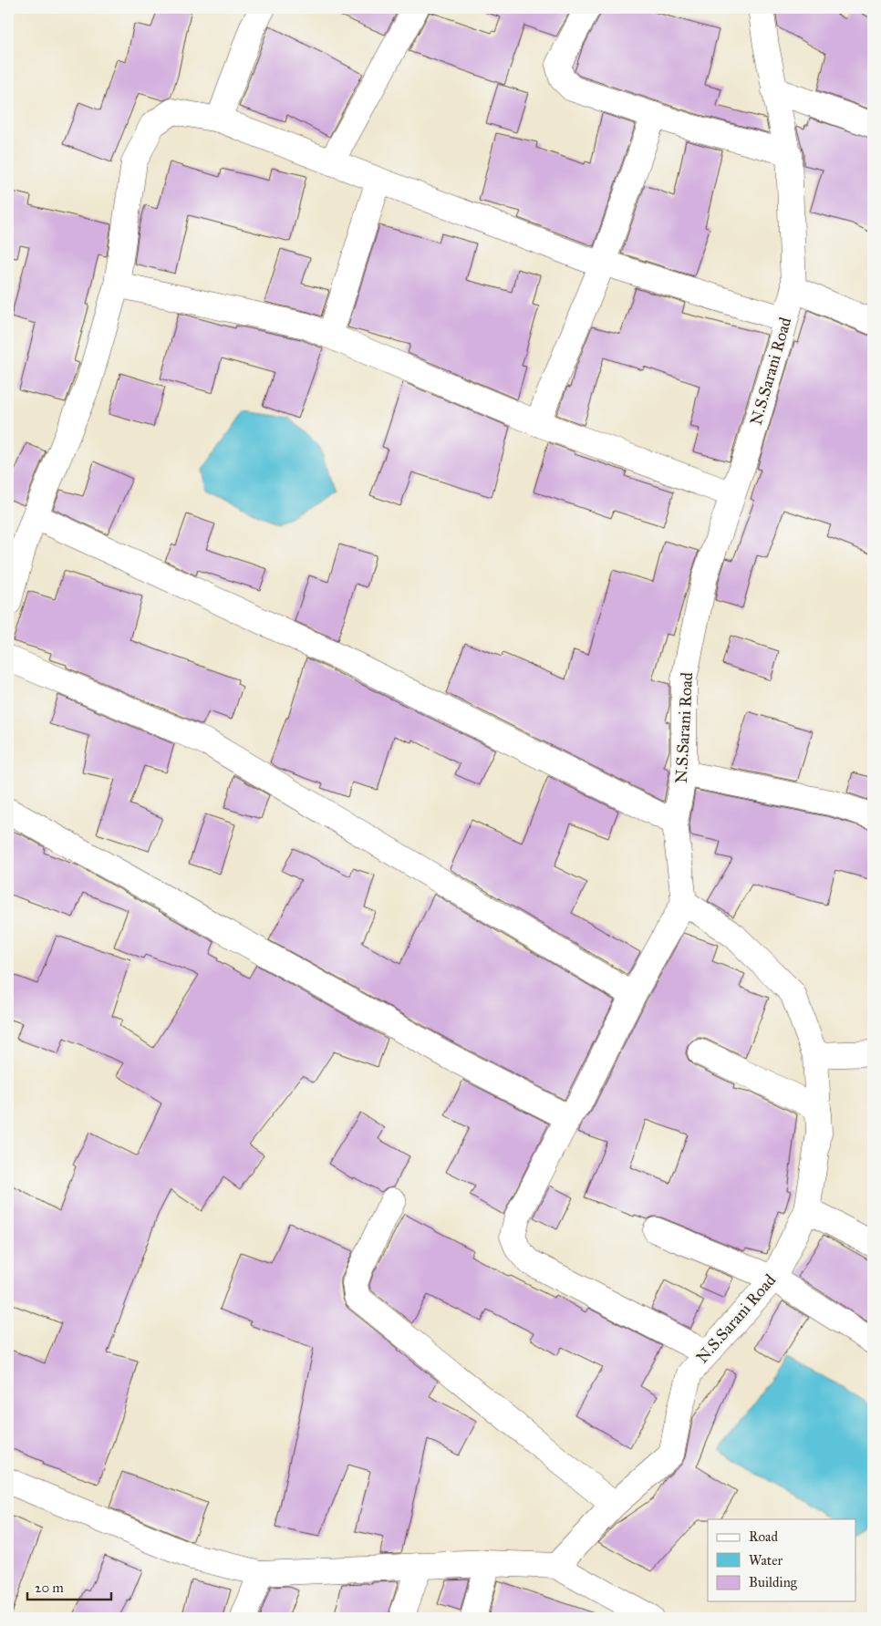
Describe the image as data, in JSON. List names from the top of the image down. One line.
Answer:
{"streets":{"street":["N.S.Sarani Road"]},"legend":["Road","Water","Building"],"scale_bar":"20 m"}
